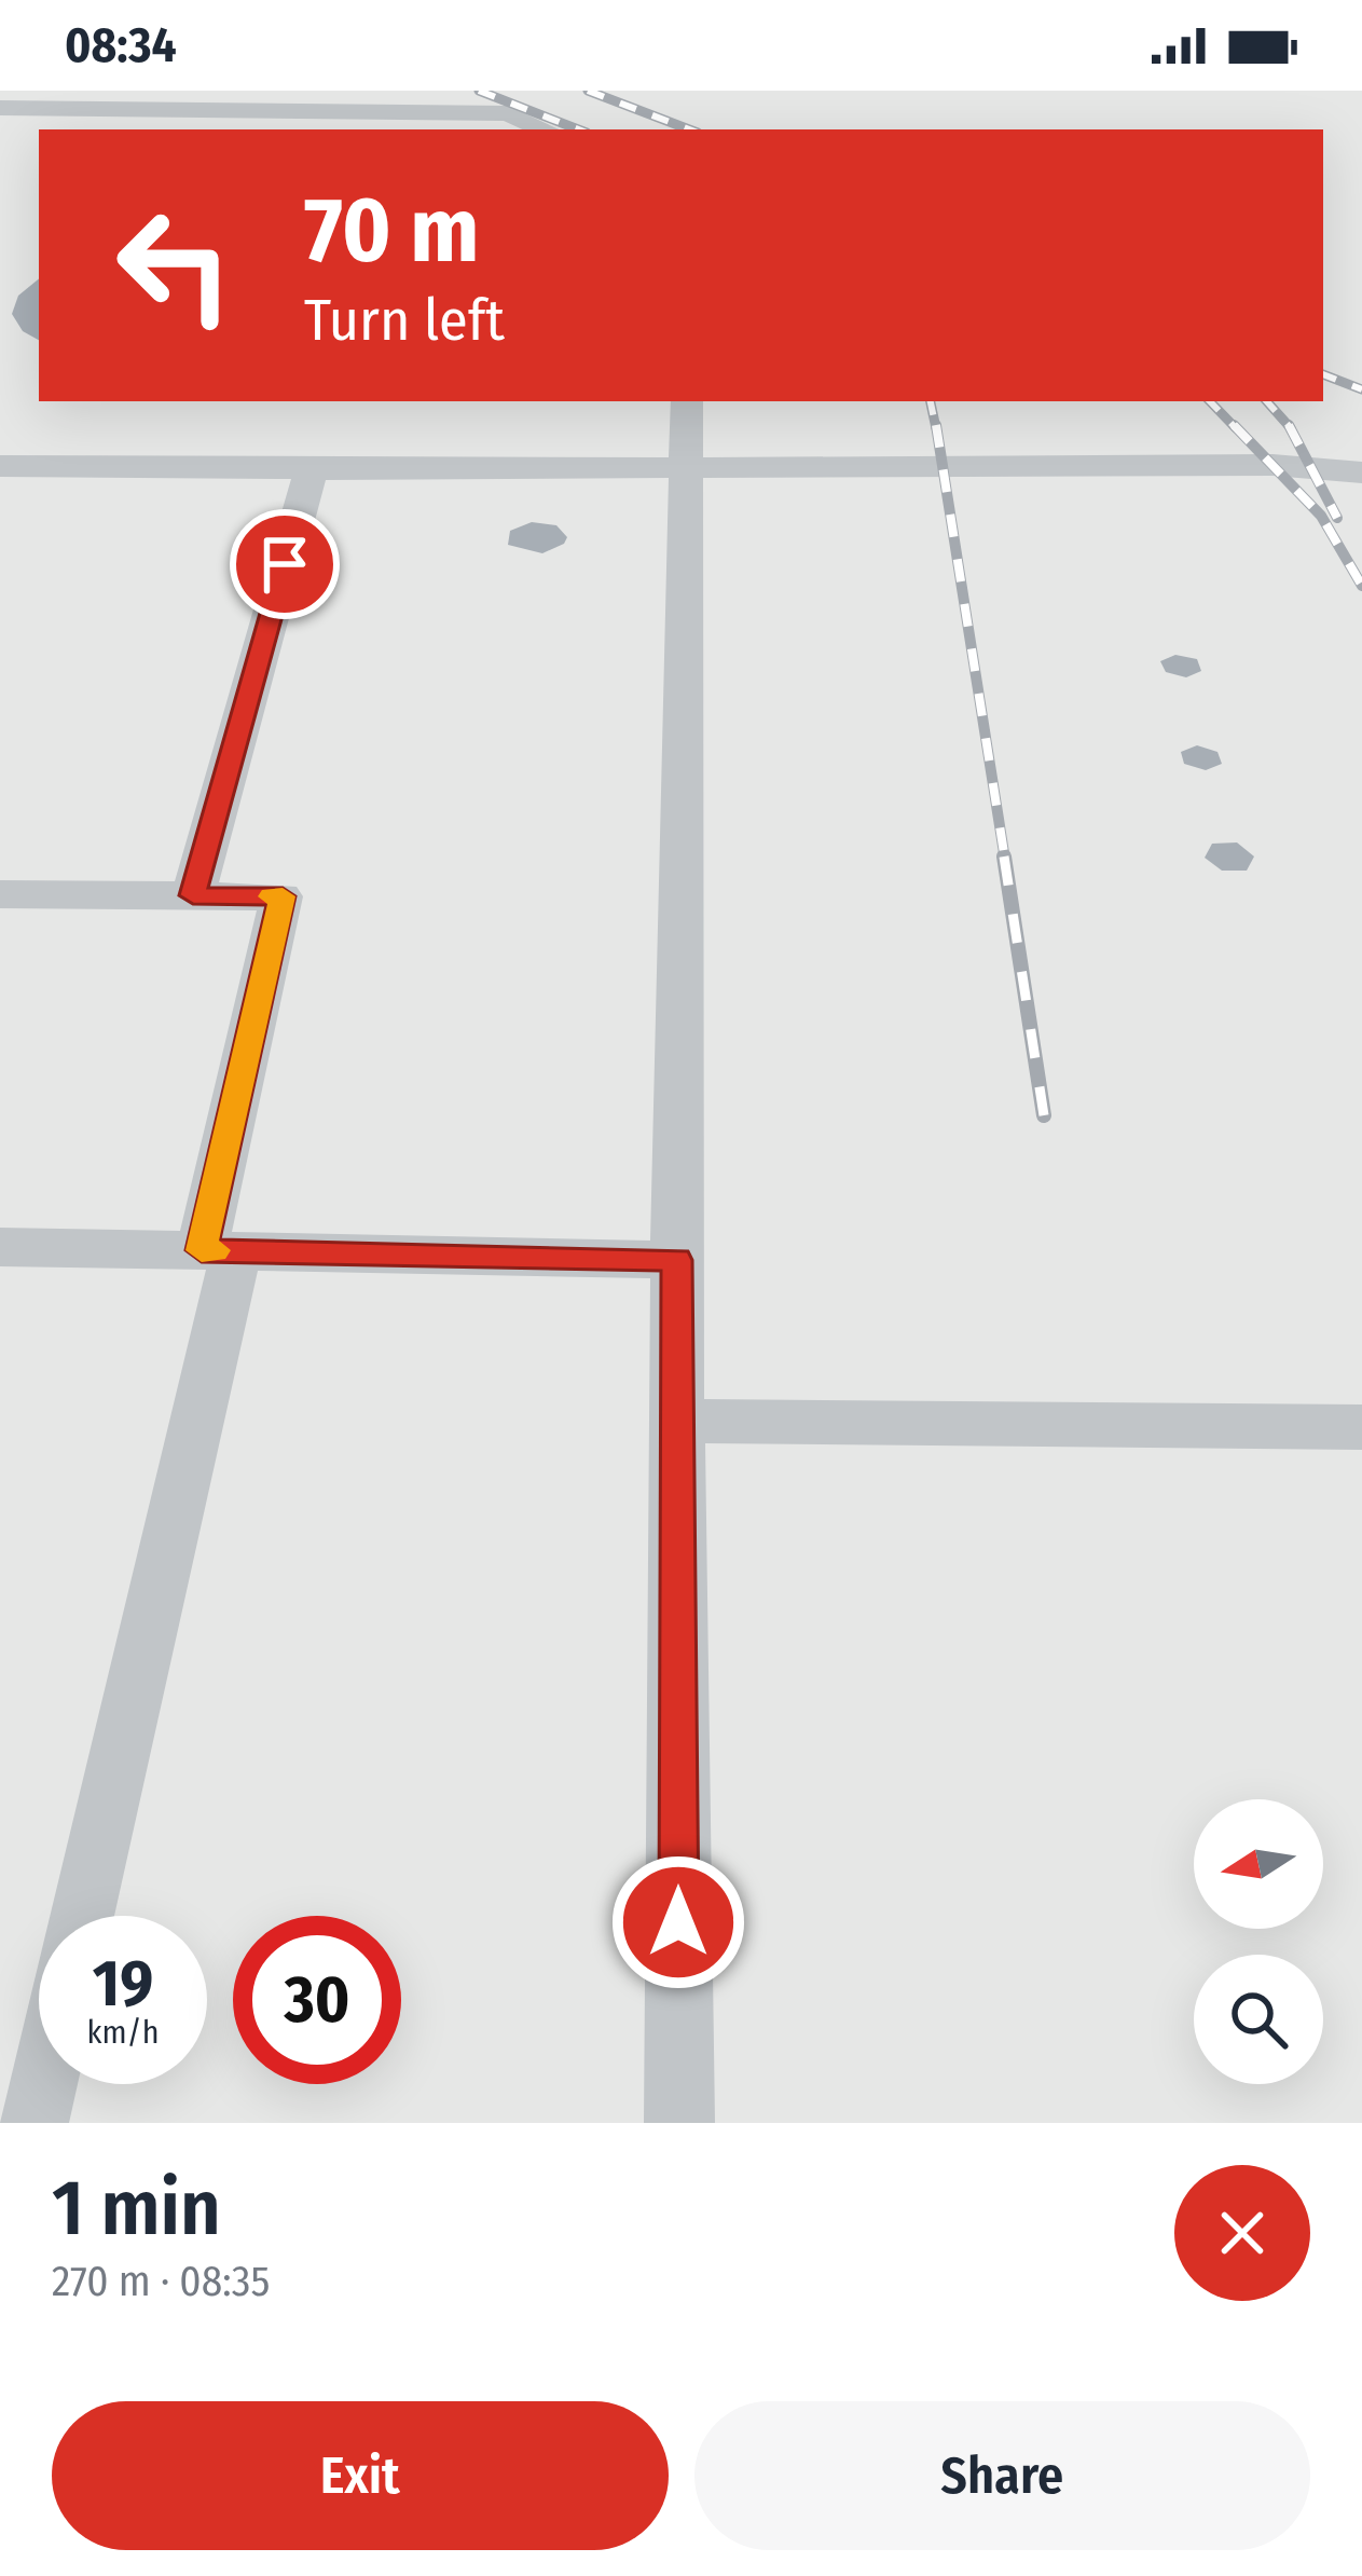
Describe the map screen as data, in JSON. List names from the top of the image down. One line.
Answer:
{"north":"left","page":{"status":"08:34","turn":["70 m","Turn left"],"speed":"19 km/h","limit":"30","heading":["1 min","270 m · 08:35"],"buttons":["Exit","Share"]}}
